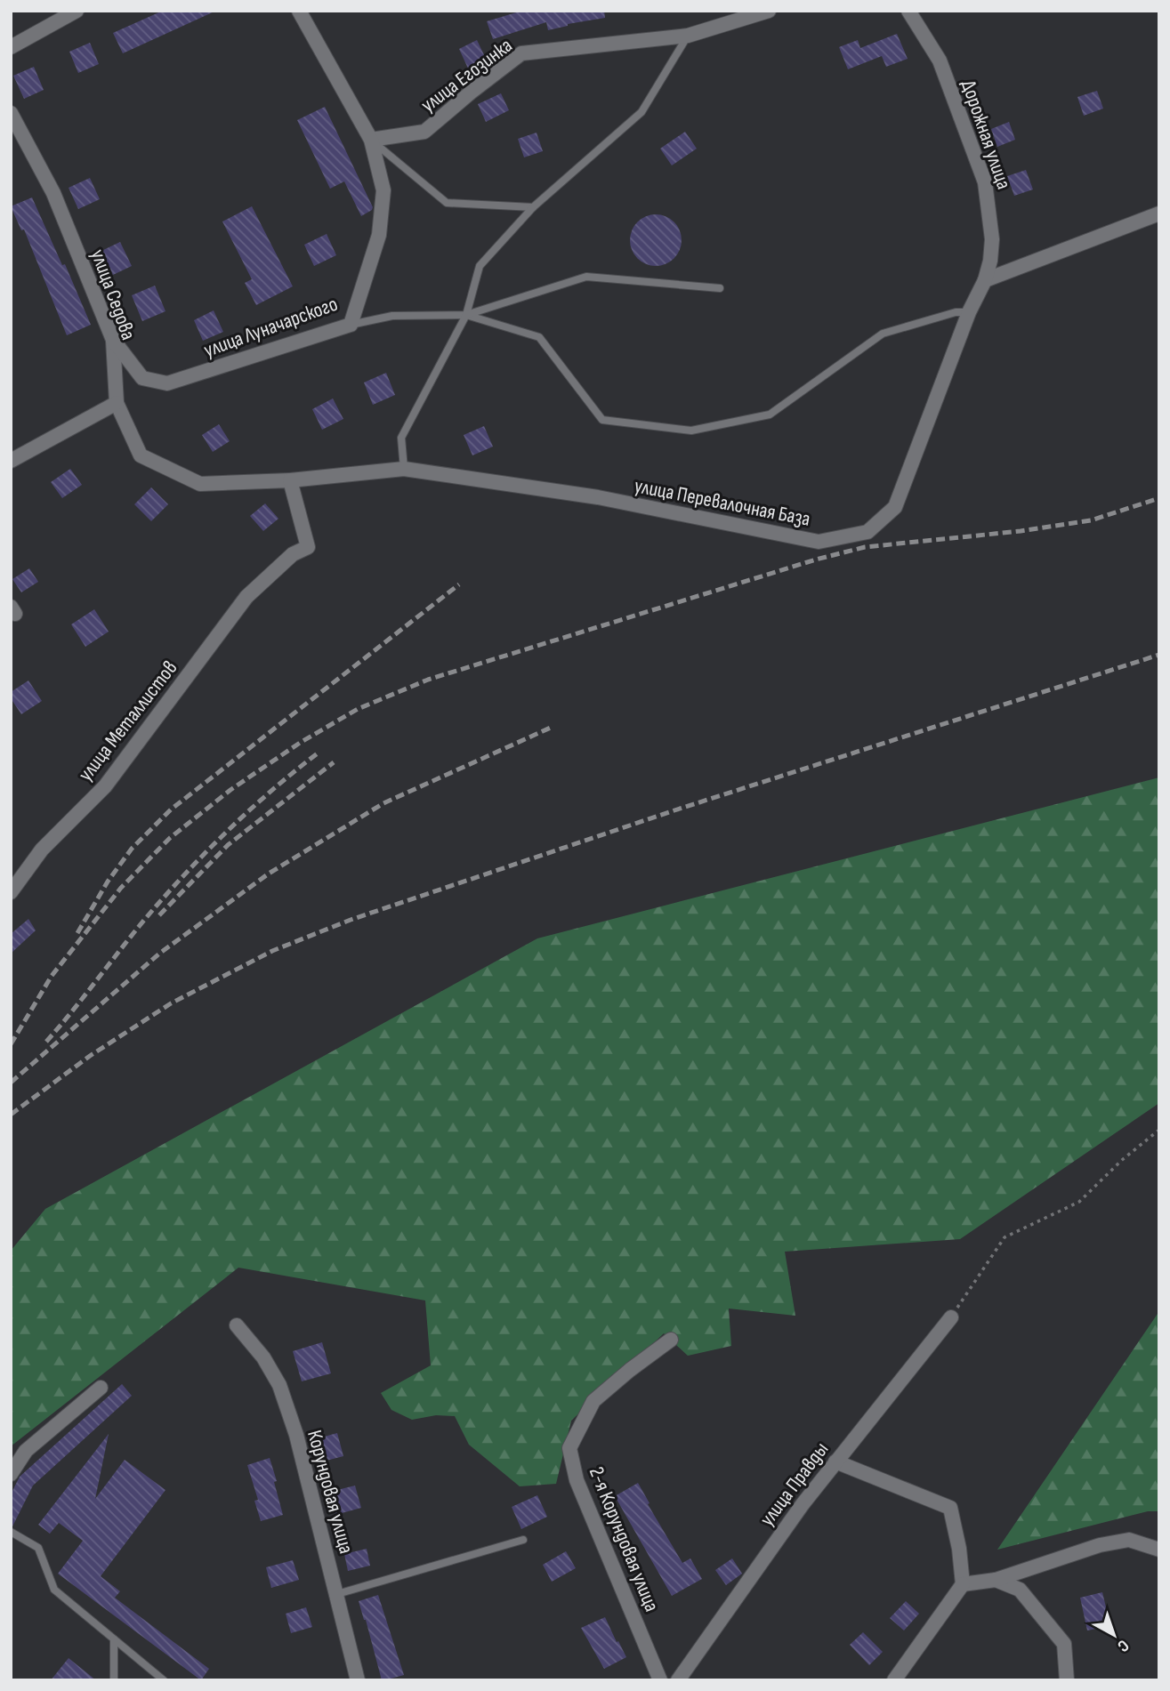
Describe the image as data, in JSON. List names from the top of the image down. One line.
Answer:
{"streets":{"street":["улица Егозинка","Дорожная улица","улица Седова","улица Луначарского","улица Перевалочная База","улица Металлистов","улица Правды","Корундовая улица","2-я Корундовая улица"]},"crossings":[["улица Егозинка","улица Луначарского"],["Дорожная улица","улица Перевалочная База"],["улица Седова","улица Луначарского"],["улица Седова","улица Перевалочная База"],["улица Седова","улица Металлистов"],["улица Перевалочная База","улица Металлистов"]],"north":"bottom right"}
